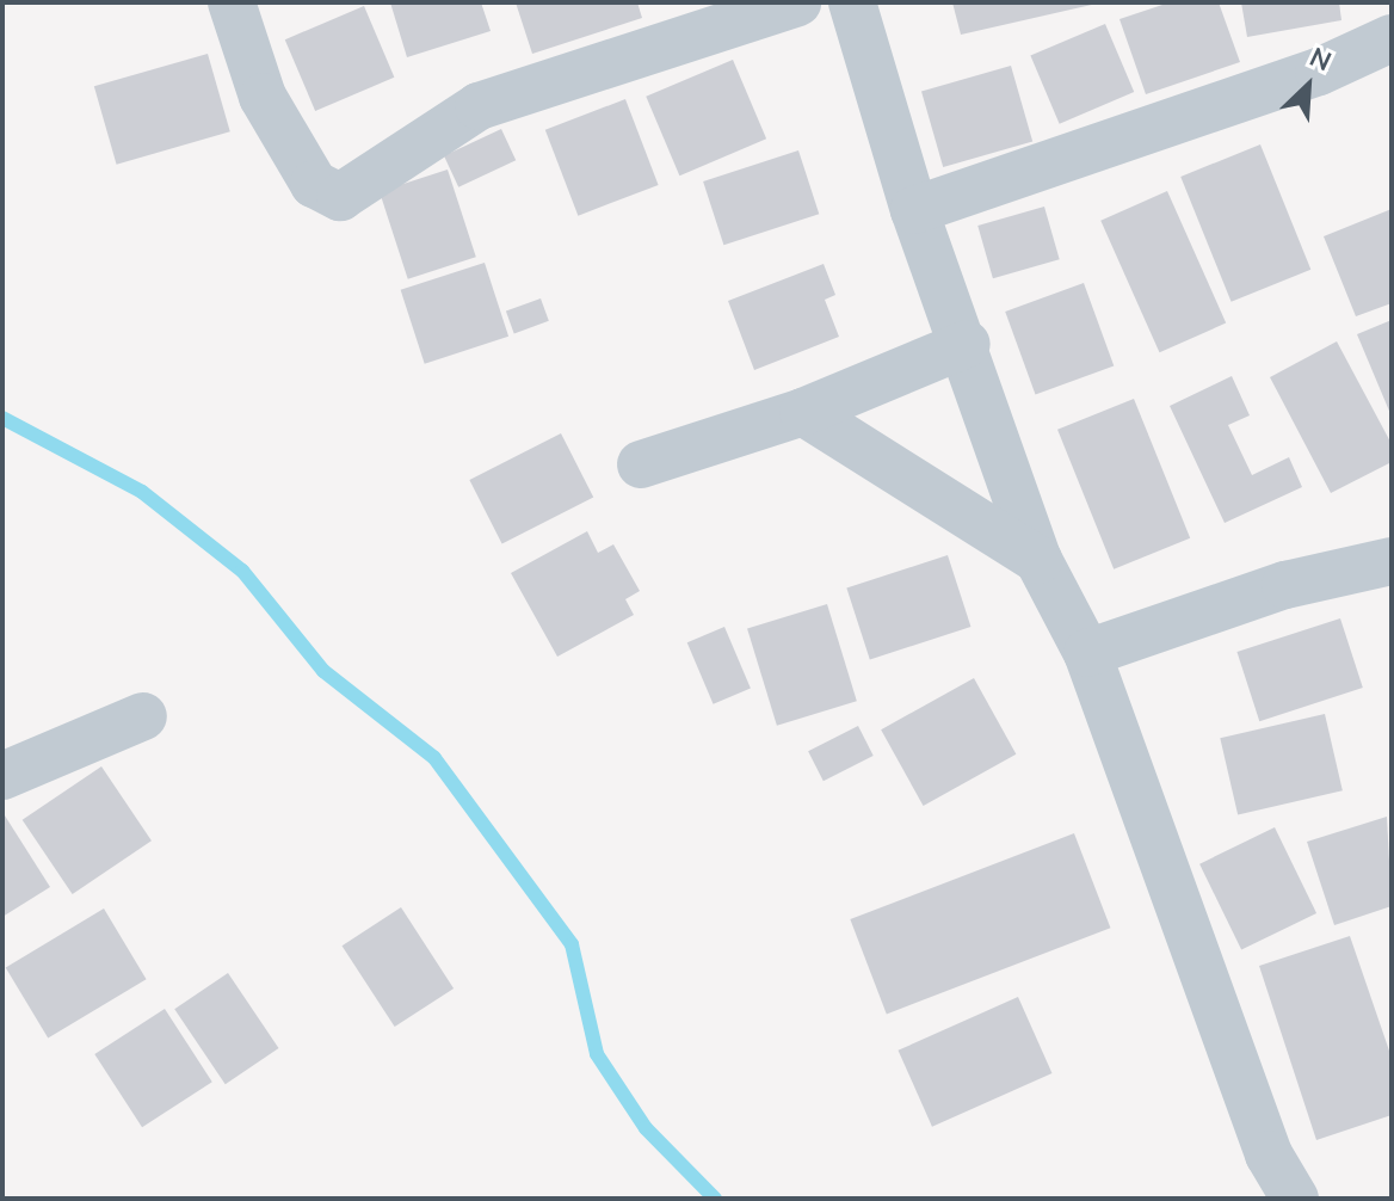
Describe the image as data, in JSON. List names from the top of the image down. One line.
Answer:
{"north":"top right"}
